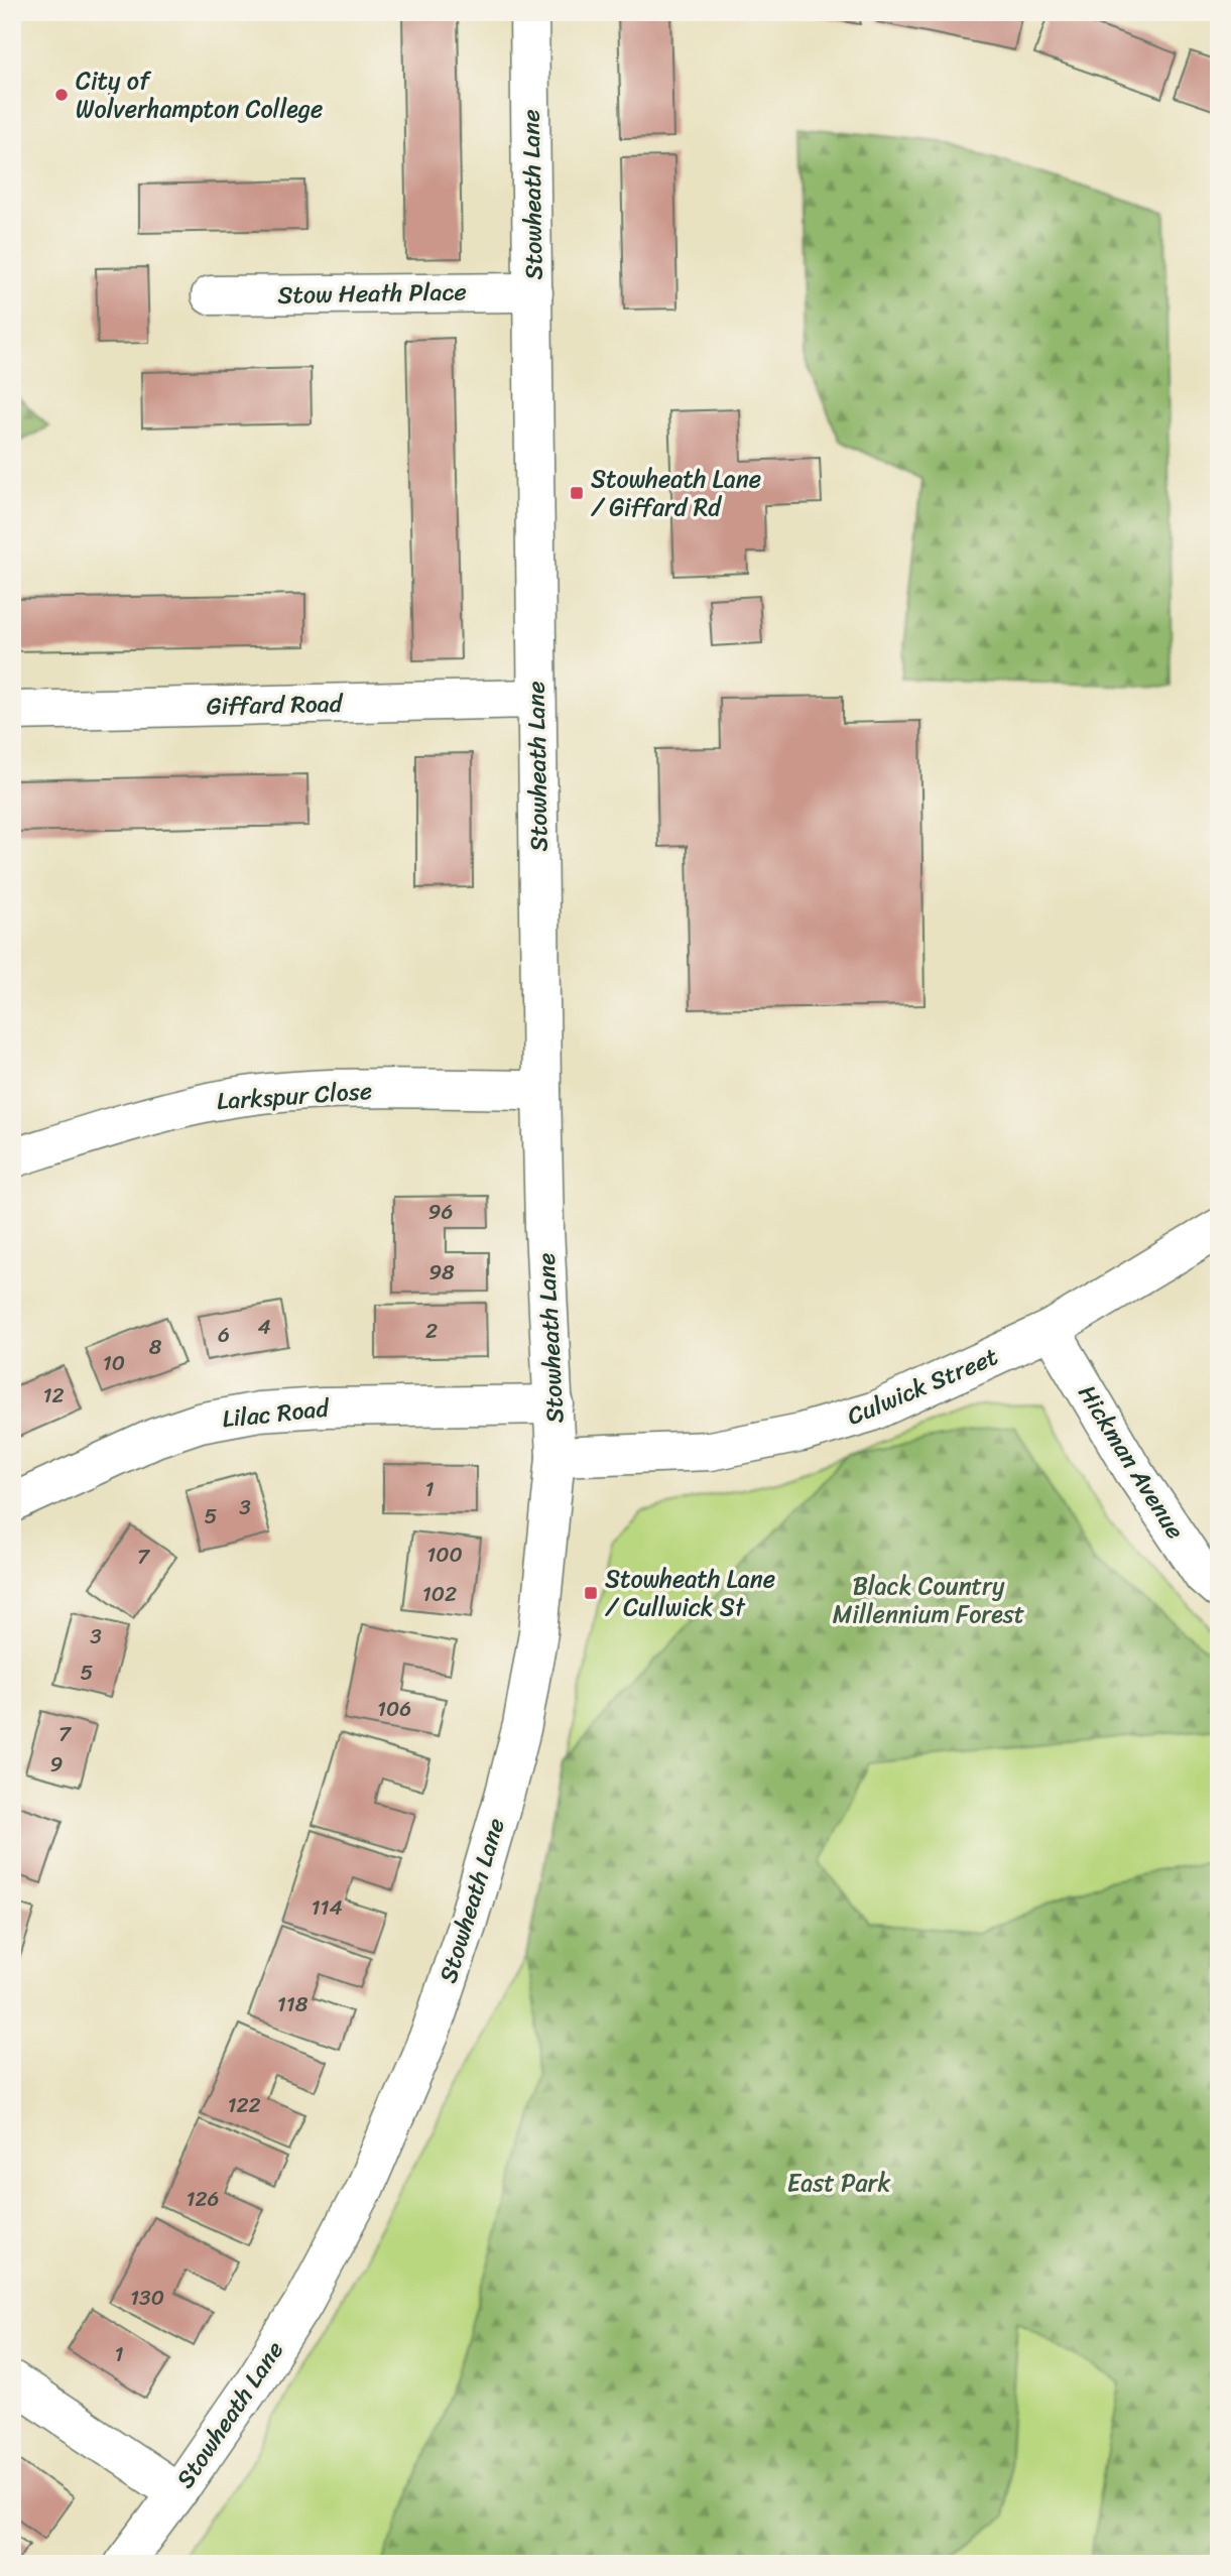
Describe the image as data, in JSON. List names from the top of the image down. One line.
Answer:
{"streets":{"street":["Stowheath Lane","Stow Heath Place","Giffard Road","Larkspur Close","Culwick Street","Lilac Road","Hickman Avenue"]},"crossings":[["Stowheath Lane","Stow Heath Place"],["Stowheath Lane","Giffard Road"],["Stowheath Lane","Larkspur Close"],["Stowheath Lane","Culwick Street"],["Stowheath Lane","Lilac Road"],["Culwick Street","Hickman Avenue"]],"parks":["Black Country Millennium Forest","East Park"],"places":{"other":["City of Wolverhampton College"],"transit":["Stowheath Lane / Giffard Rd","Stowheath Lane / Cullwick St"]},"house_numbers":["96","98","4","2","6","8","10","12","1","3","5","100","7","102","3","5","106","7","9","114","118","122","126","130","1"]}
